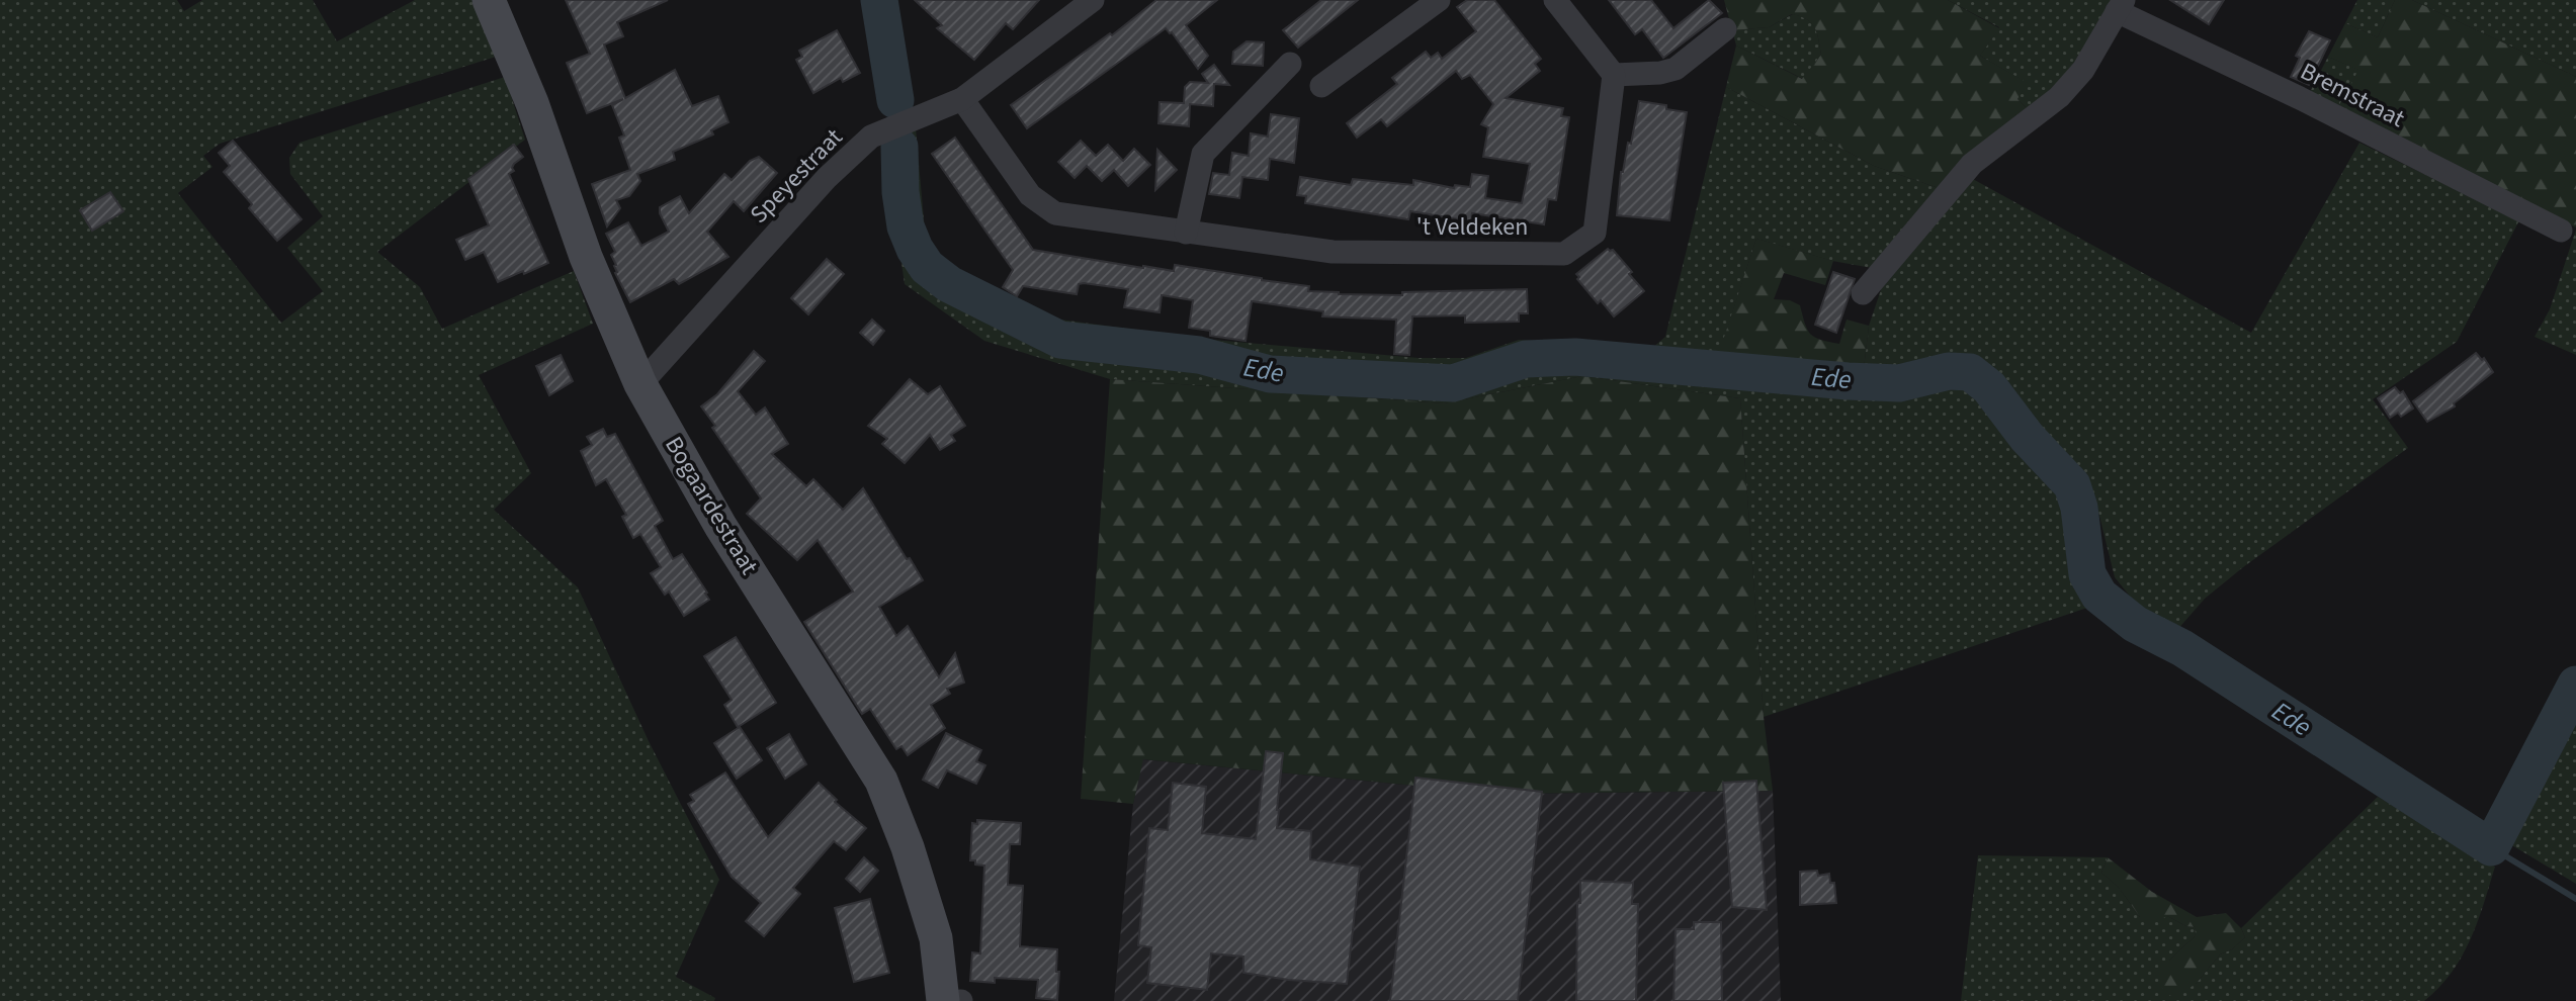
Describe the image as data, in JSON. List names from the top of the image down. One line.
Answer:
{"streets":{"street":["Bremstraat","Speyestraat","'t Veldeken","Bogaardestraat"]},"crossings":[["Speyestraat","'t Veldeken"],["Speyestraat","Bogaardestraat"]],"water":["Ede"]}
